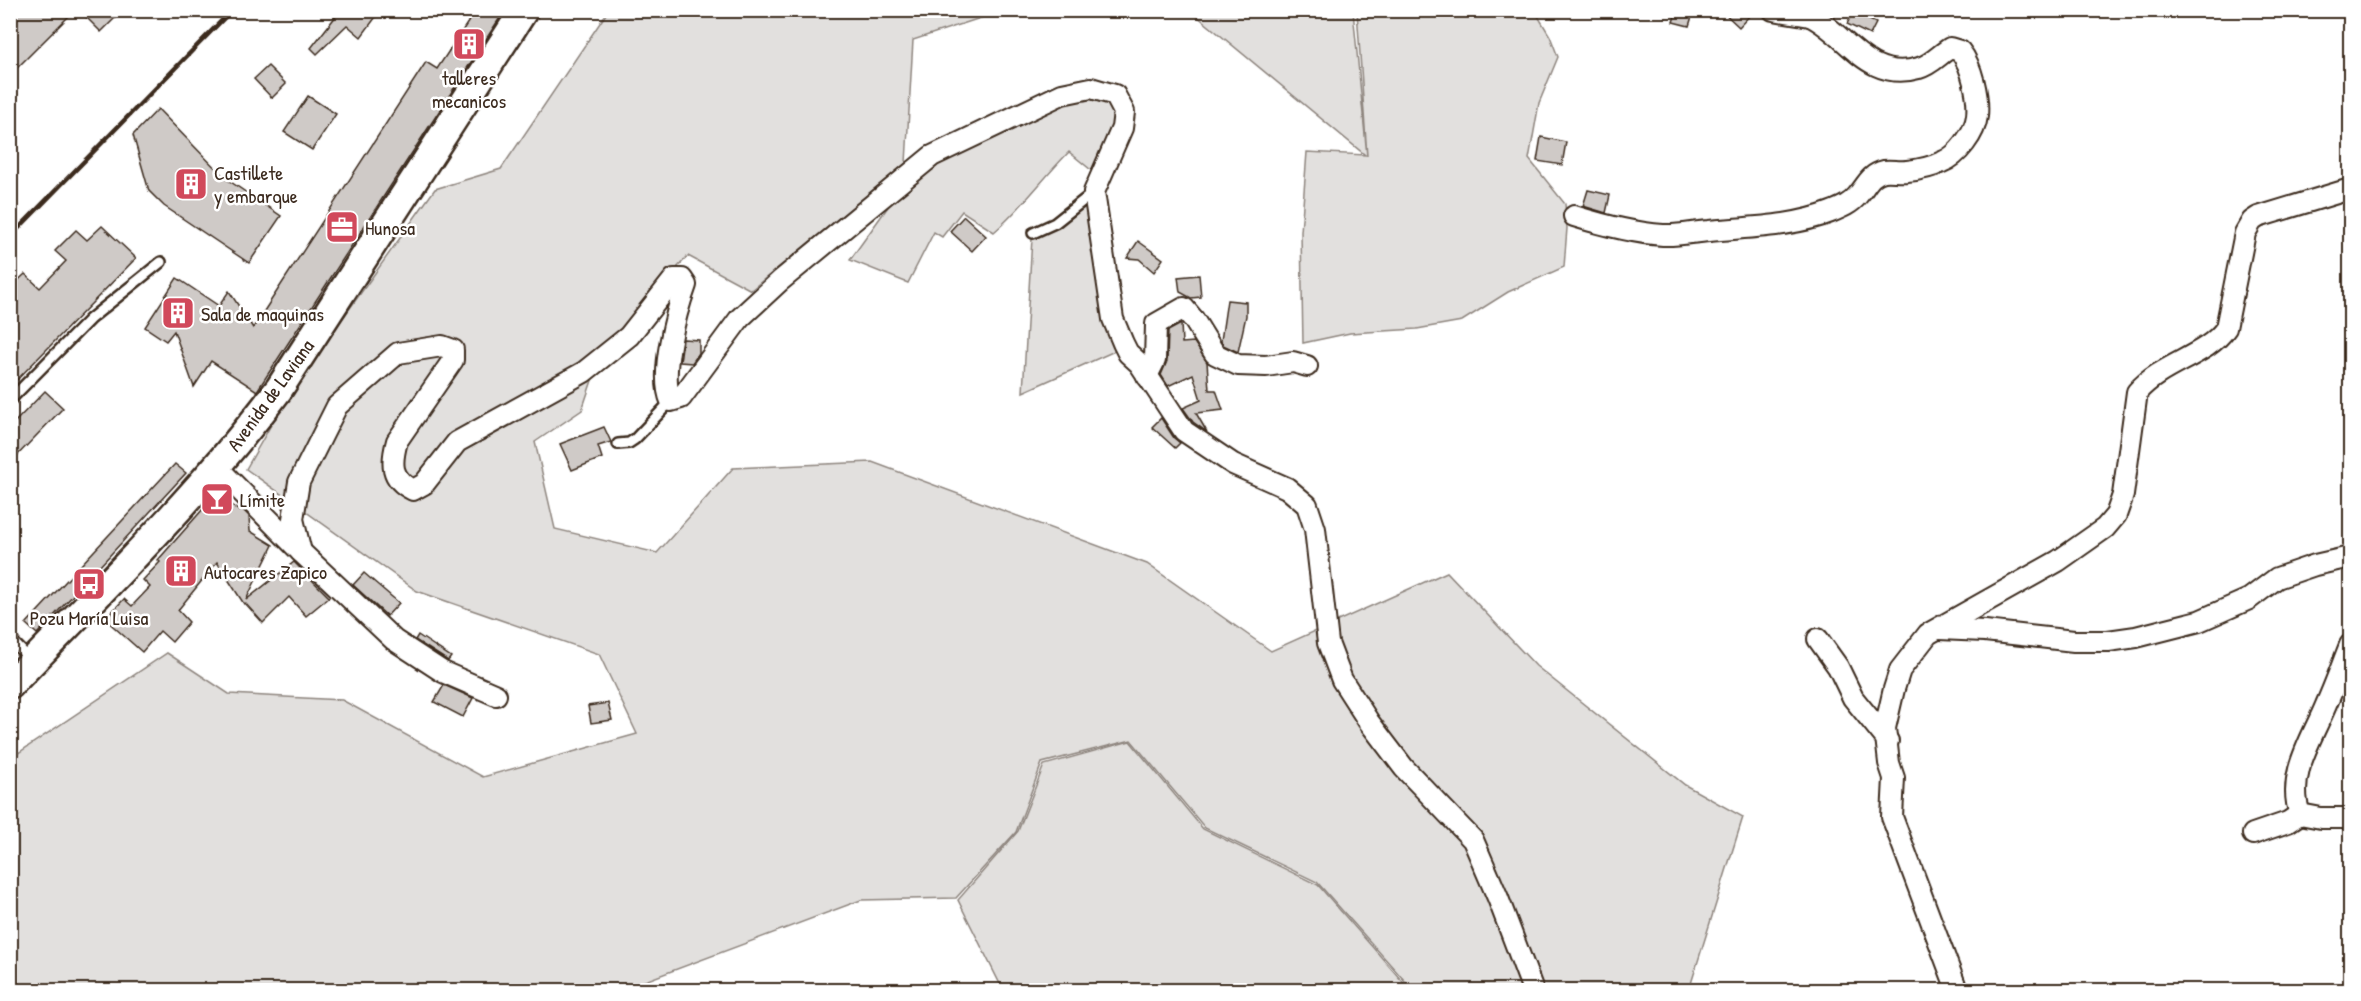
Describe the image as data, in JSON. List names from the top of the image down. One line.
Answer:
{"streets":{"street":["Avenida de Laviana"]},"places":{"building":["talleres mecanicos","Castillete y embarque","Sala de maquinas","Autocares Zapico"],"office":["Hunosa"],"bar":["Límite"],"bus stop":["Pozu María Luisa"]}}
